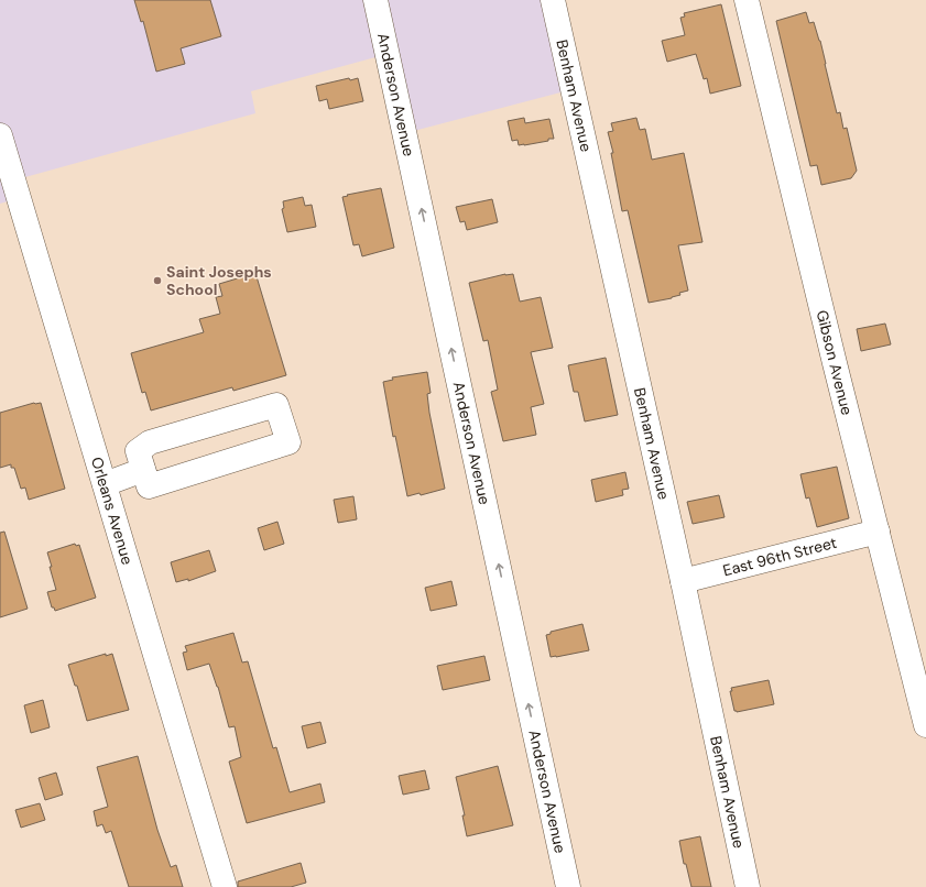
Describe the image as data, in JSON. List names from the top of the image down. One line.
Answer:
{"streets":{"street":["Anderson Avenue","Benham Avenue","Gibson Avenue","Orleans Avenue","East 96th Street"]},"crossings":[["Benham Avenue","East 96th Street"],["Gibson Avenue","East 96th Street"]],"one_way":["Anderson Avenue"],"places":["Saint Josephs School"]}
